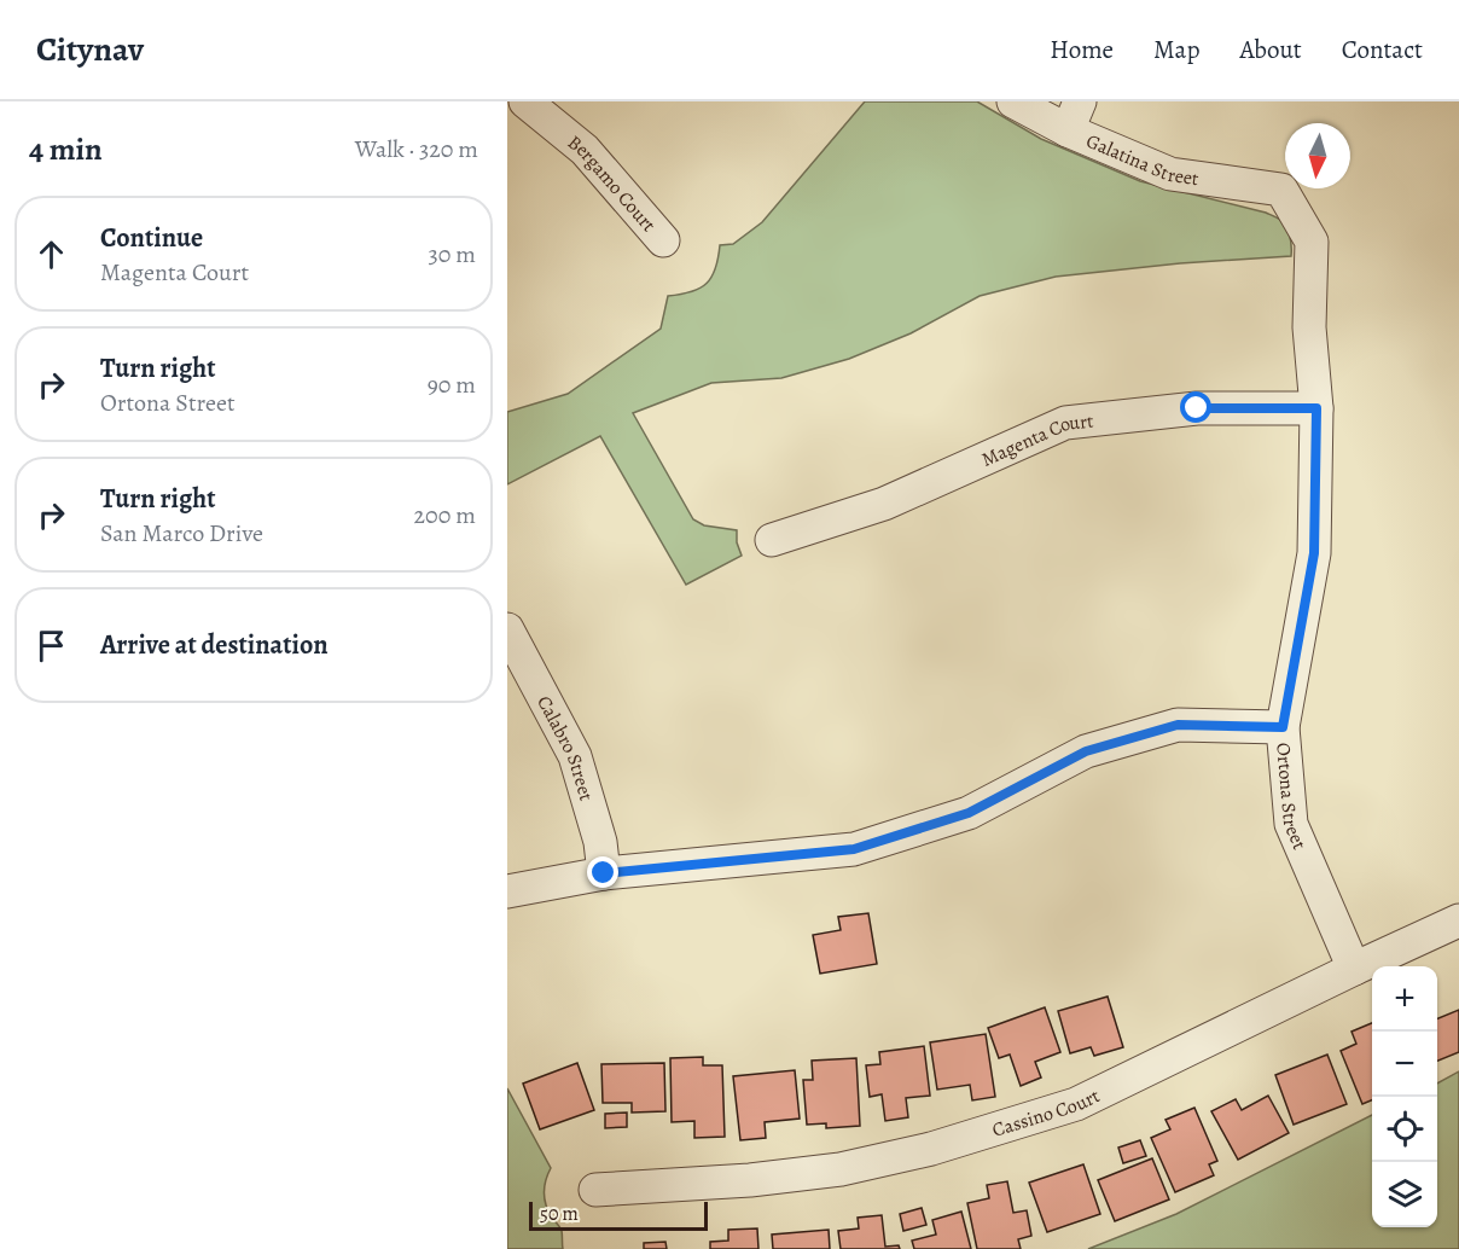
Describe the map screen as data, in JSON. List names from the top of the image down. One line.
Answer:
{"streets":{"street":["Galatina Street","Bergamo Court","Magenta Court","Calabro Street","Ortona Street","Cassino Court"]},"crossings":[["Galatina Street","Ortona Street"],["Magenta Court","Ortona Street"],["Ortona Street","Cassino Court"]],"scale_bar":"50 m","north":"bottom","page":{"header":"Citynav","nav":["Home","Map","About","Contact"],"heading":["4 min","Walk · 320 m"],"list":[["Continue","Magenta Court","30 m"],["Turn right","Ortona Street","90 m"],["Turn right","San Marco Drive","200 m"],"Arrive at destination"],"map_buttons":["+","−"],"scale":"50 m"}}
